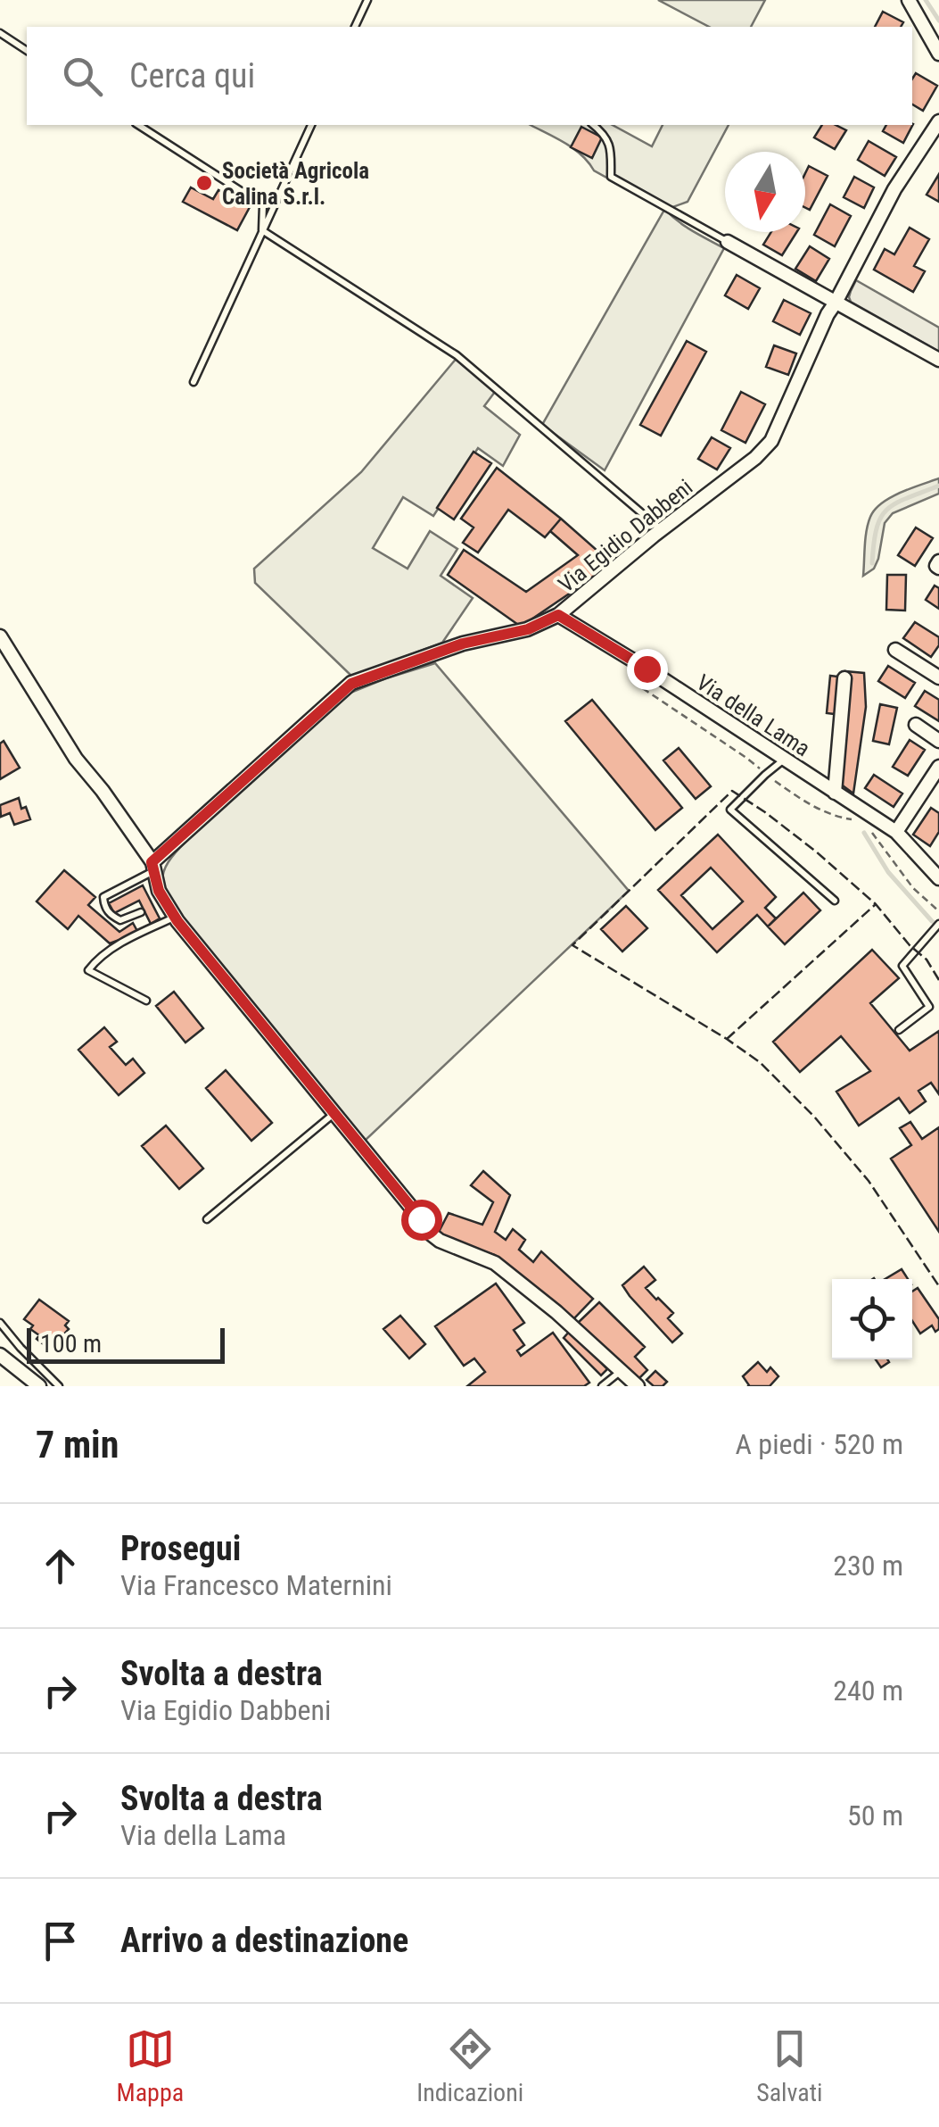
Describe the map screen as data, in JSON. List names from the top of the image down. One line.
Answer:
{"streets":{"street":["Via Egidio Dabbeni","Via della Lama"]},"crossings":[["Via Egidio Dabbeni","Via della Lama"]],"places":["Società Agricola Calina S.r.l."],"scale_bar":"100 m","north":"bottom","page":{"search":"Cerca qui","scale":"100 m","heading":["7 min","A piedi · 520 m"],"list":[["Prosegui","Via Francesco Maternini","230 m"],["Svolta a destra","Via Egidio Dabbeni","240 m"],["Svolta a destra","Via della Lama","50 m"],"Arrivo a destinazione"],"nav":["Mappa","Indicazioni","Salvati"]}}
